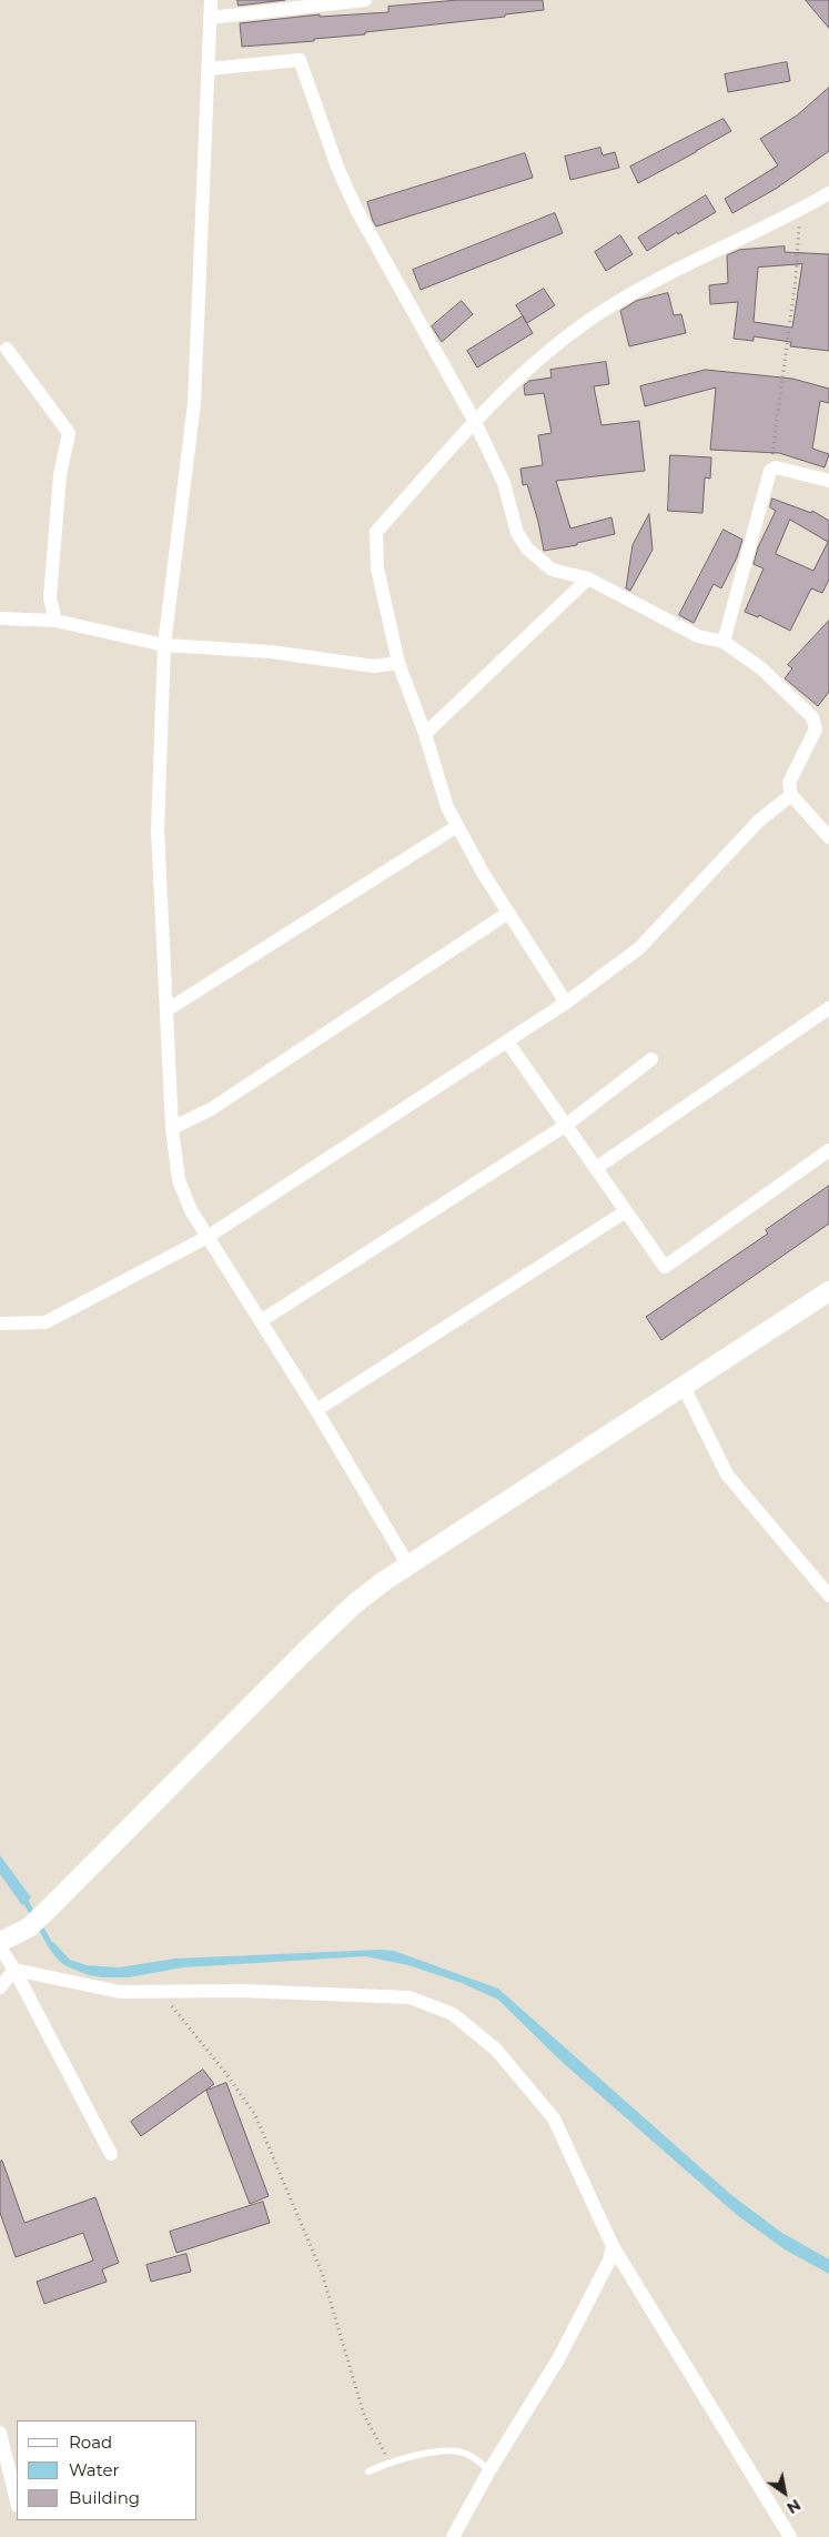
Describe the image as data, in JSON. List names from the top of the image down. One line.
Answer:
{"legend":["Road","Water","Building"],"north":"bottom right"}
